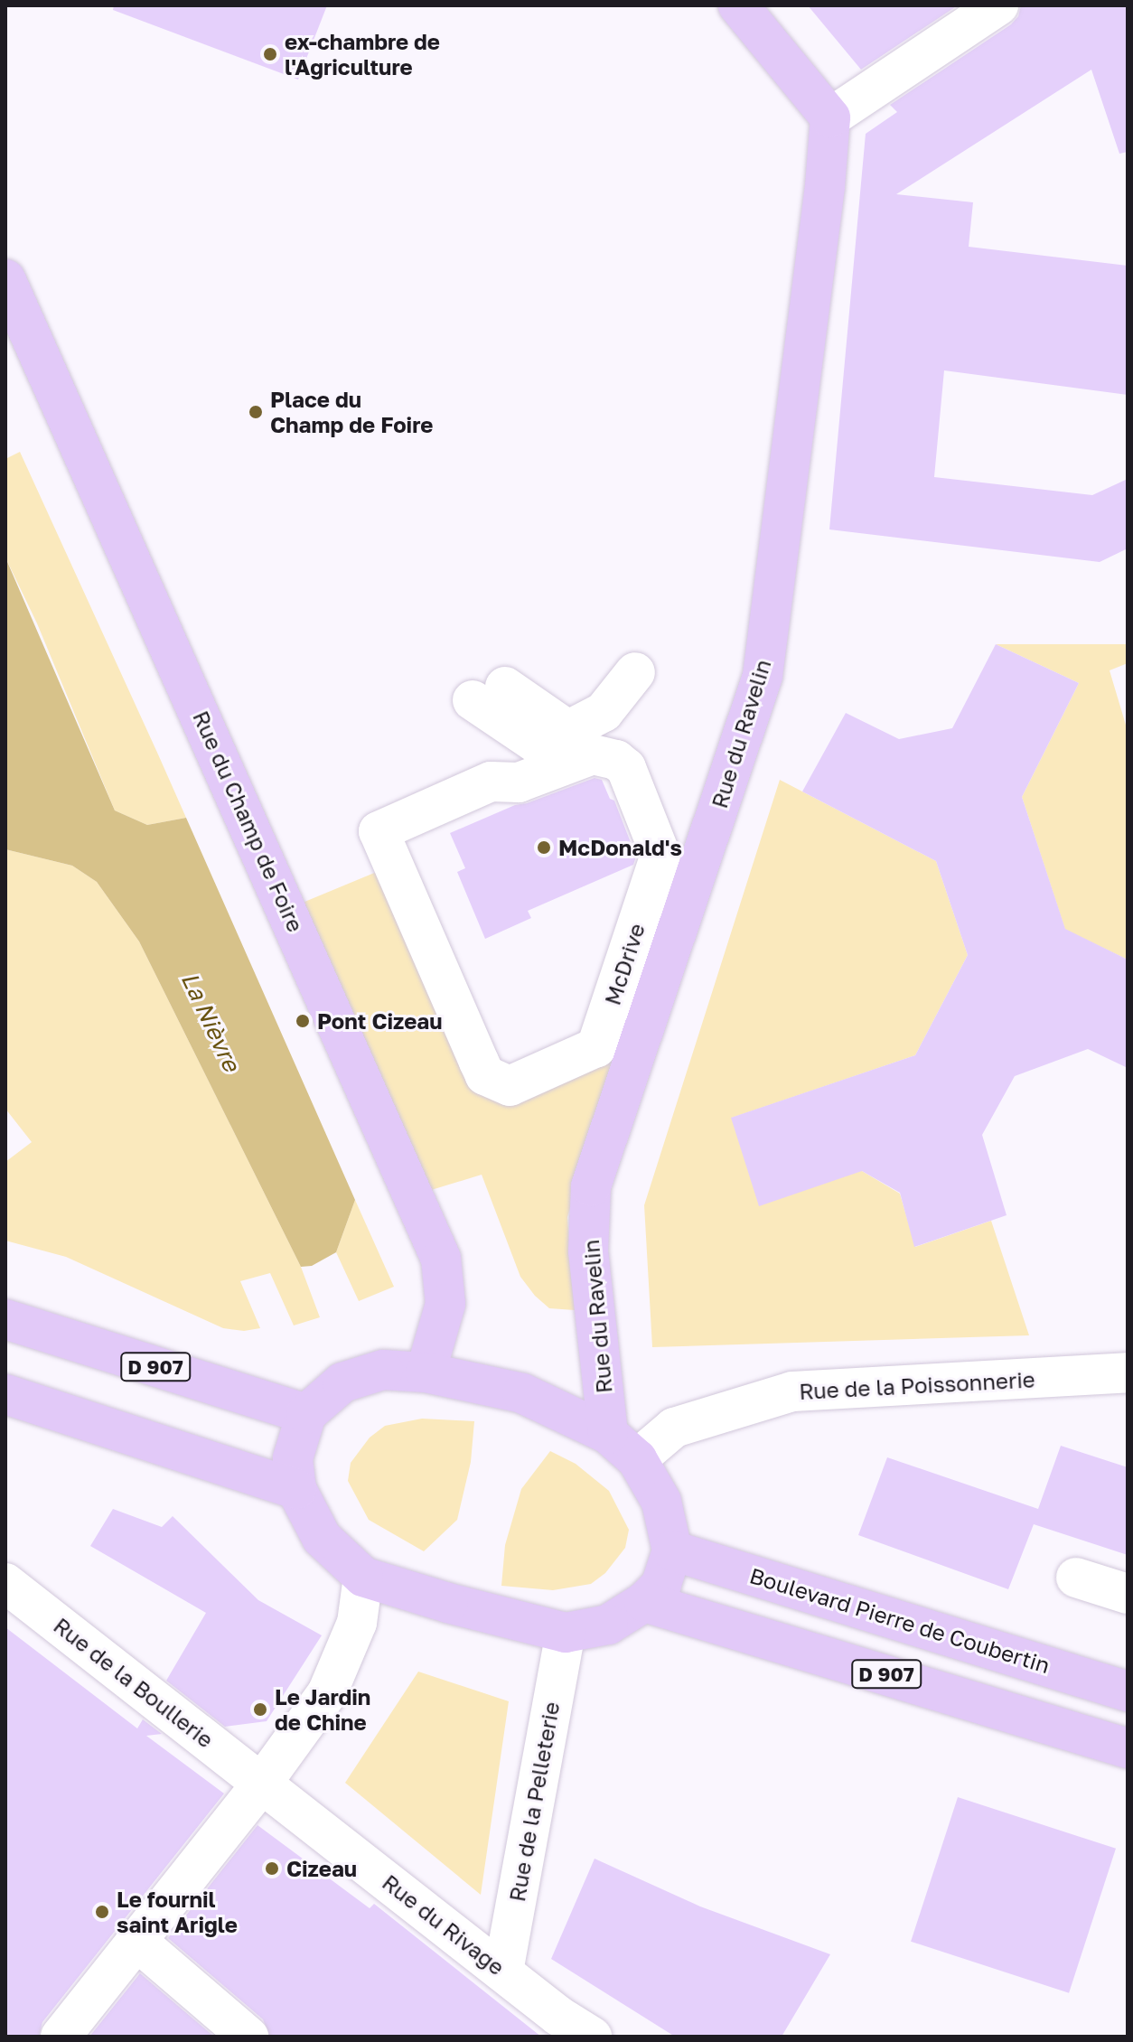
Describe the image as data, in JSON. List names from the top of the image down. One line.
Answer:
{"streets":{"main road":["Rue du Ravelin","Rue du Champ de Foire","D 907","Boulevard Pierre de Coubertin"],"street":["McDrive","Rue de la Poissonnerie","Rue de la Boullerie","Rue de la Pelleterie","Rue du Rivage"]},"crossings":[["Rue de la Boullerie","Rue du Rivage"],["Rue de la Pelleterie","Rue du Rivage"]],"water":["La Nièvre"],"places":["ex-chambre de l'Agriculture","Place du Champ de Foire","McDonald's","Pont Cizeau","Le Jardin de Chine","Cizeau","Le fournil saint Arigle"]}
